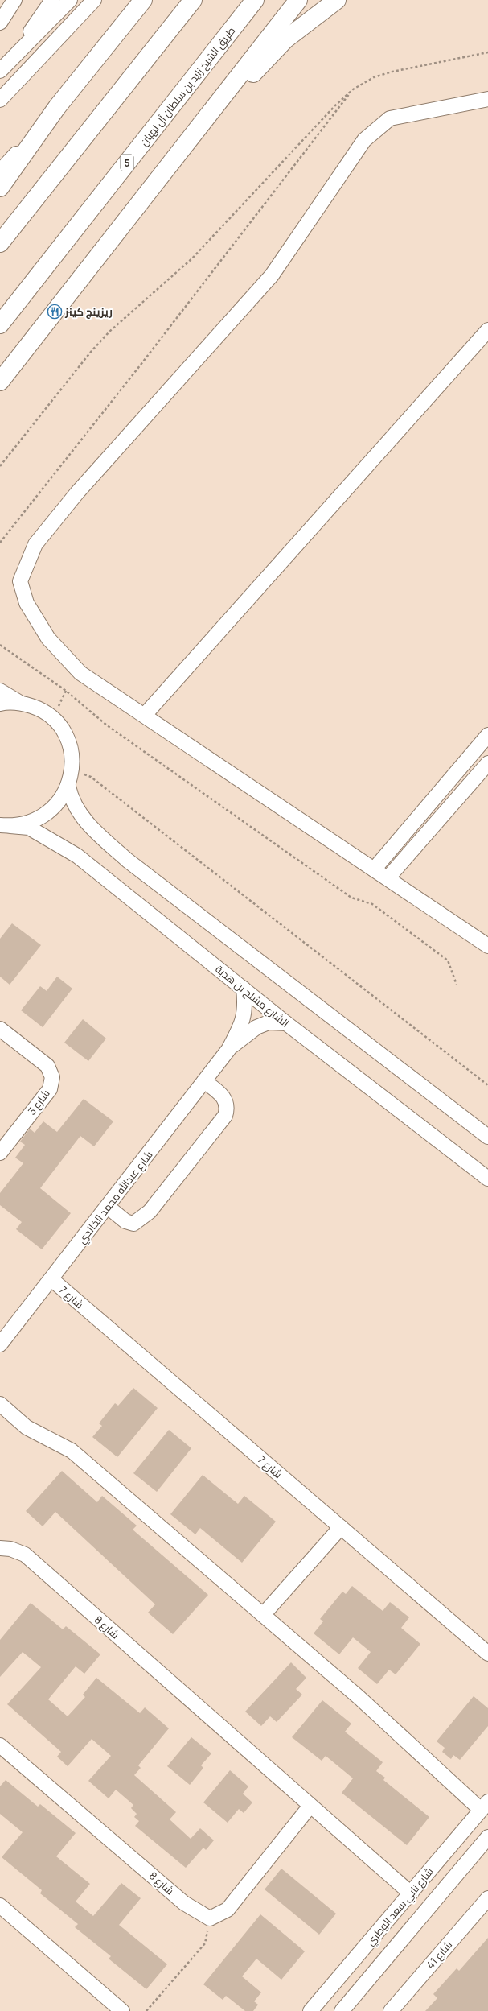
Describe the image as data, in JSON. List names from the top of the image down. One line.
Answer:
{"streets":{"highway":["طريق الشيخ زايد بن سلطان آل نهيان","5"],"street":["الشارع مشلح بن هدبة","شارع 3","شارع عبدالله محمد الخالدي","شارع 7","شارع 8","شارع نابي سعد الوطري","شارع 41"]},"crossings":[["الشارع مشلح بن هدبة","شارع عبدالله محمد الخالدي"],["شارع عبدالله محمد الخالدي","شارع 7"],["شارع 8","شارع نابي سعد الوطري"]],"places":{"restaurant":["ريزينج كينز"]}}
